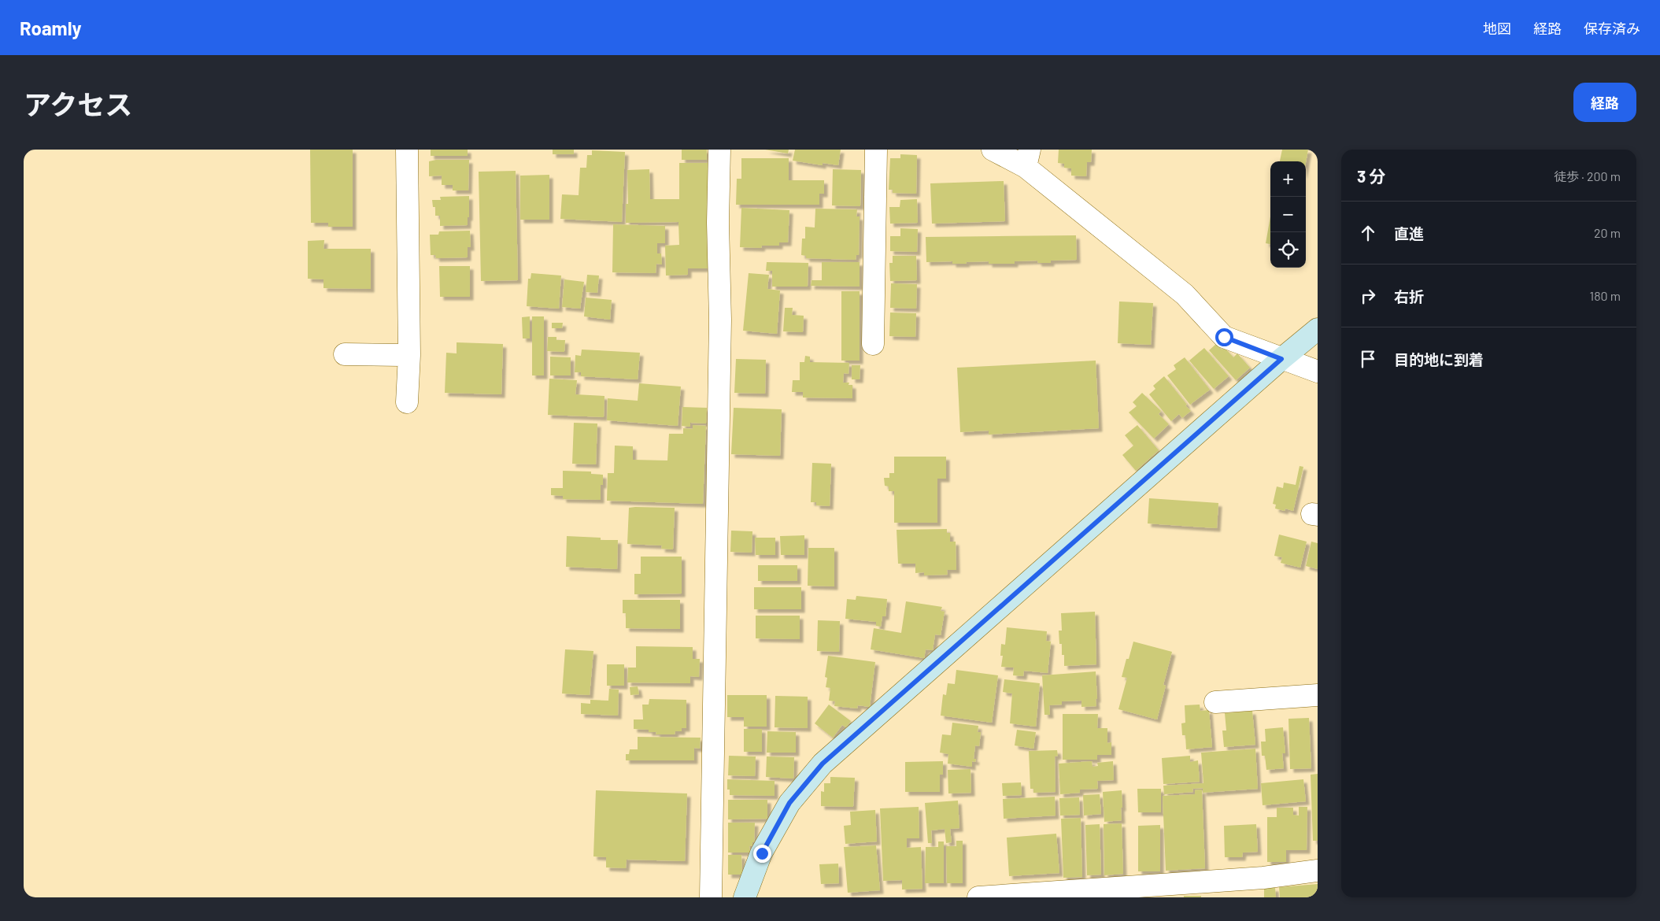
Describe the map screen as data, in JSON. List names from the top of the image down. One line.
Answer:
{"page":{"header":"Roamly","nav":["地図","経路","保存済み"],"title":"アクセス","buttons":"経路","heading":["3 分","徒歩 · 200 m"],"map_buttons":["+","−"],"list":[["直進","20 m"],["右折","180 m"],"目的地に到着"]}}
